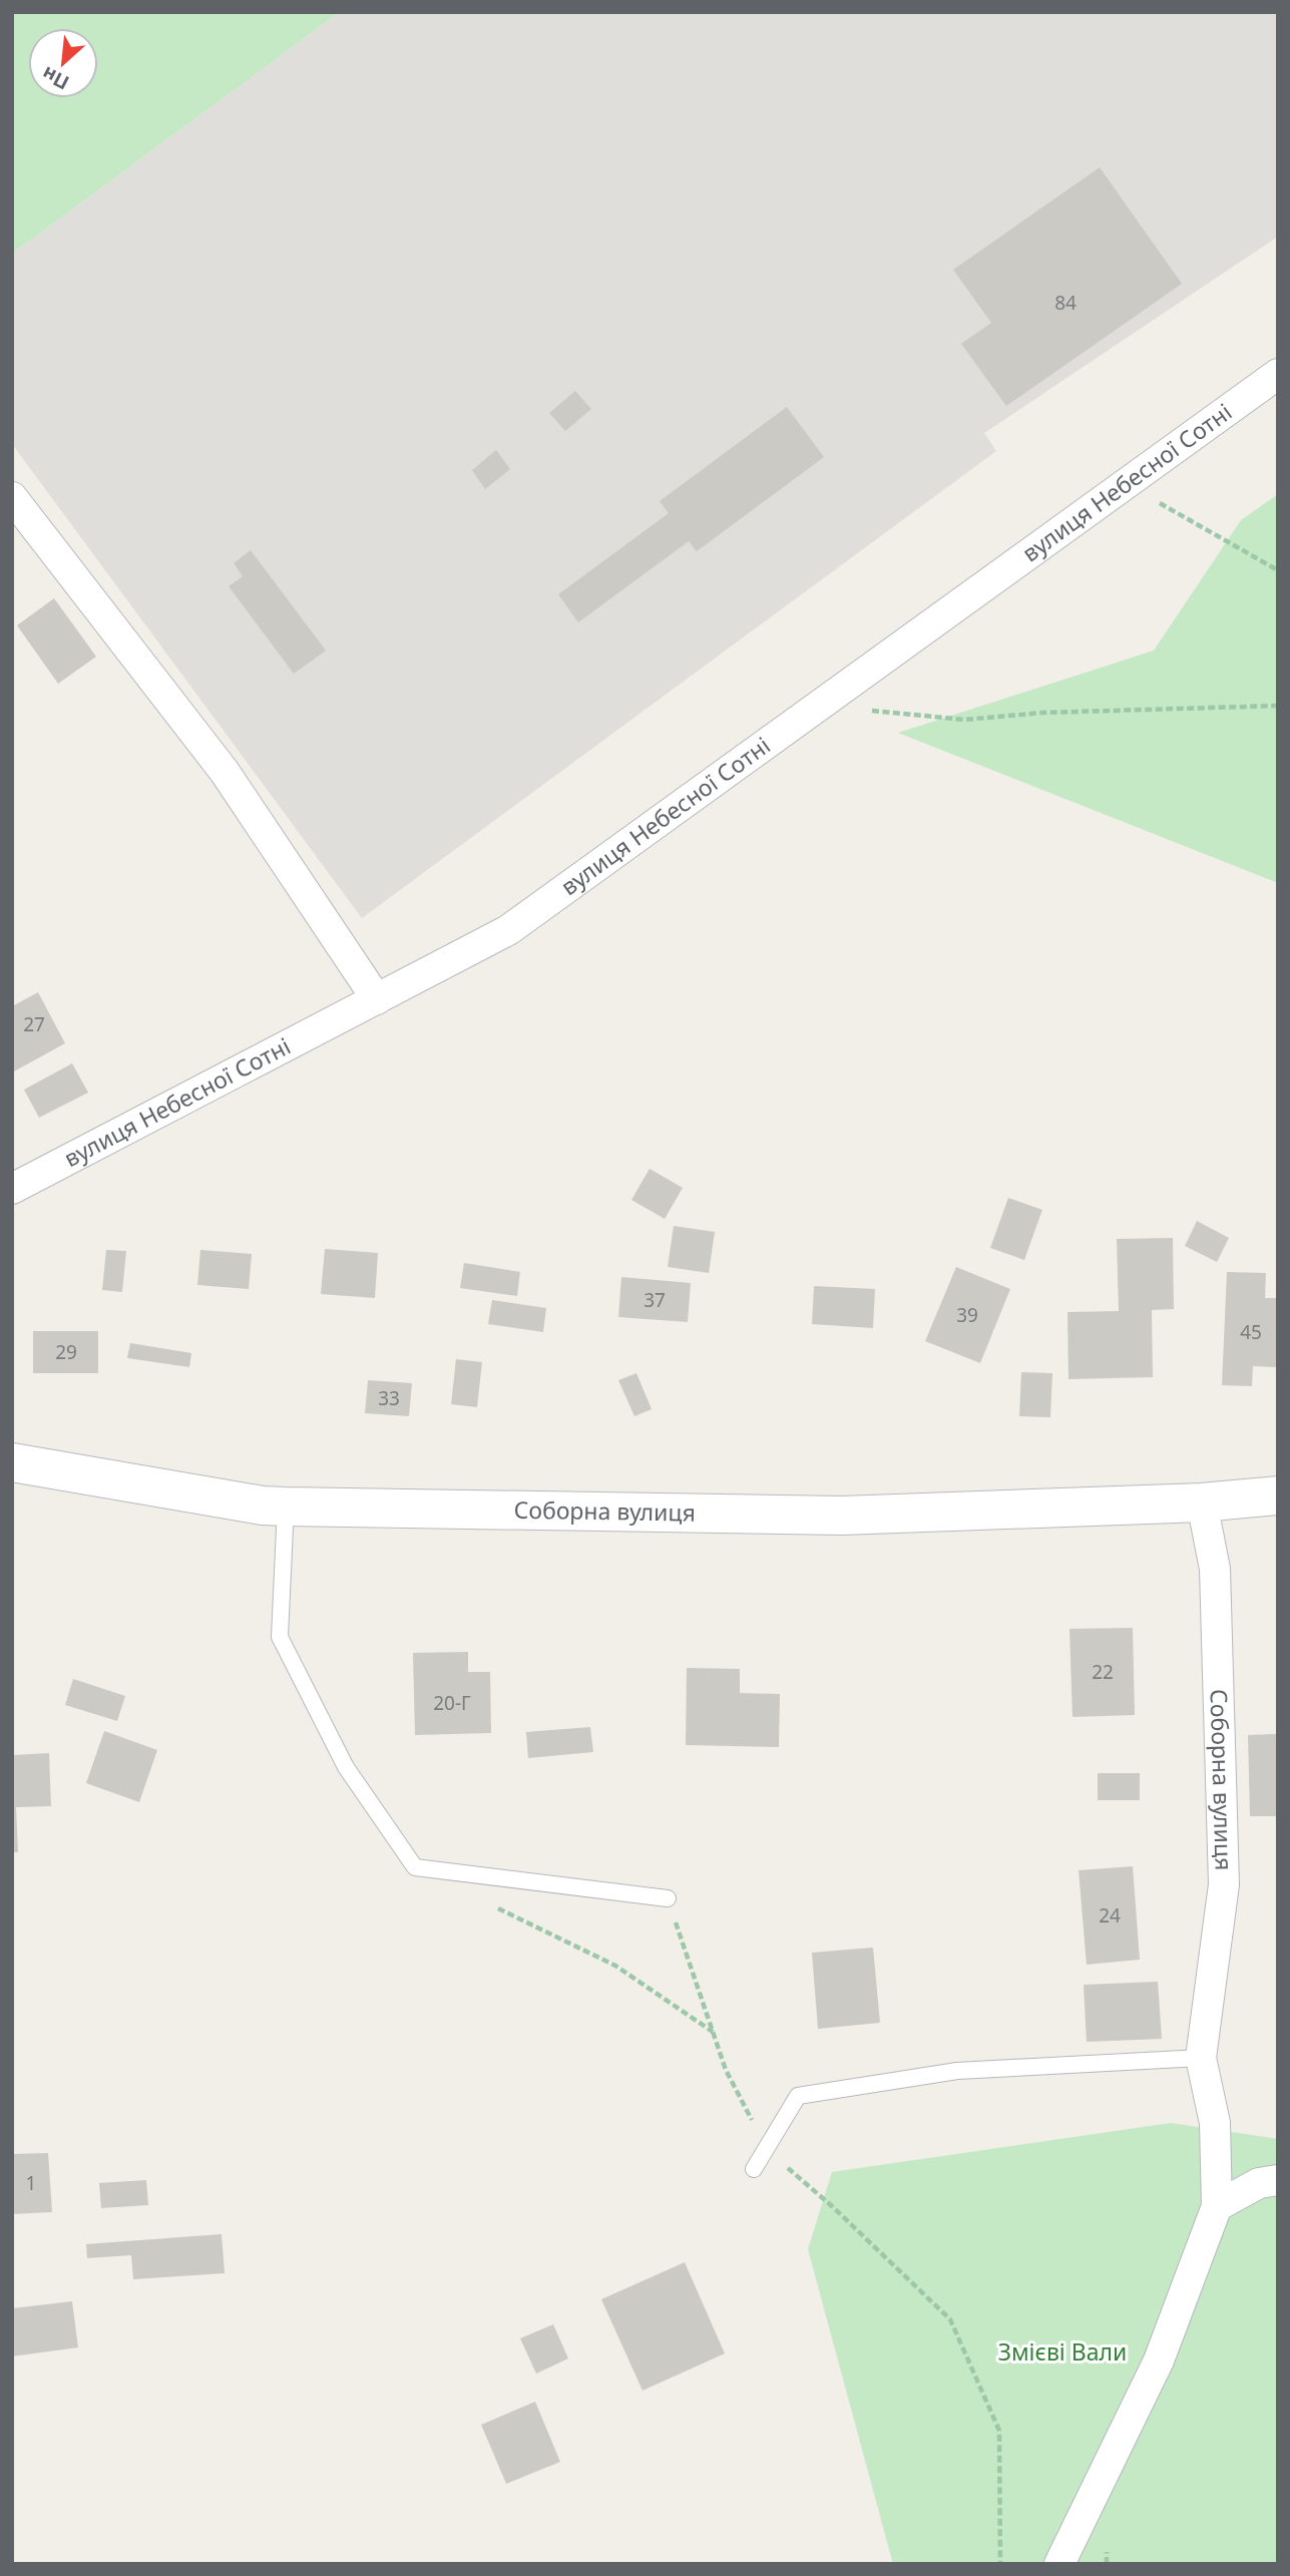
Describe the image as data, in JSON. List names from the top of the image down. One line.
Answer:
{"streets":{"main road":["Соборна вулиця"],"street":["вулиця Небесної Сотні"]},"parks":["Змієві Вали"],"house_numbers":["84","27","37","39","45","29","33","22","20-Г","24","1"],"north":"bottom left"}
